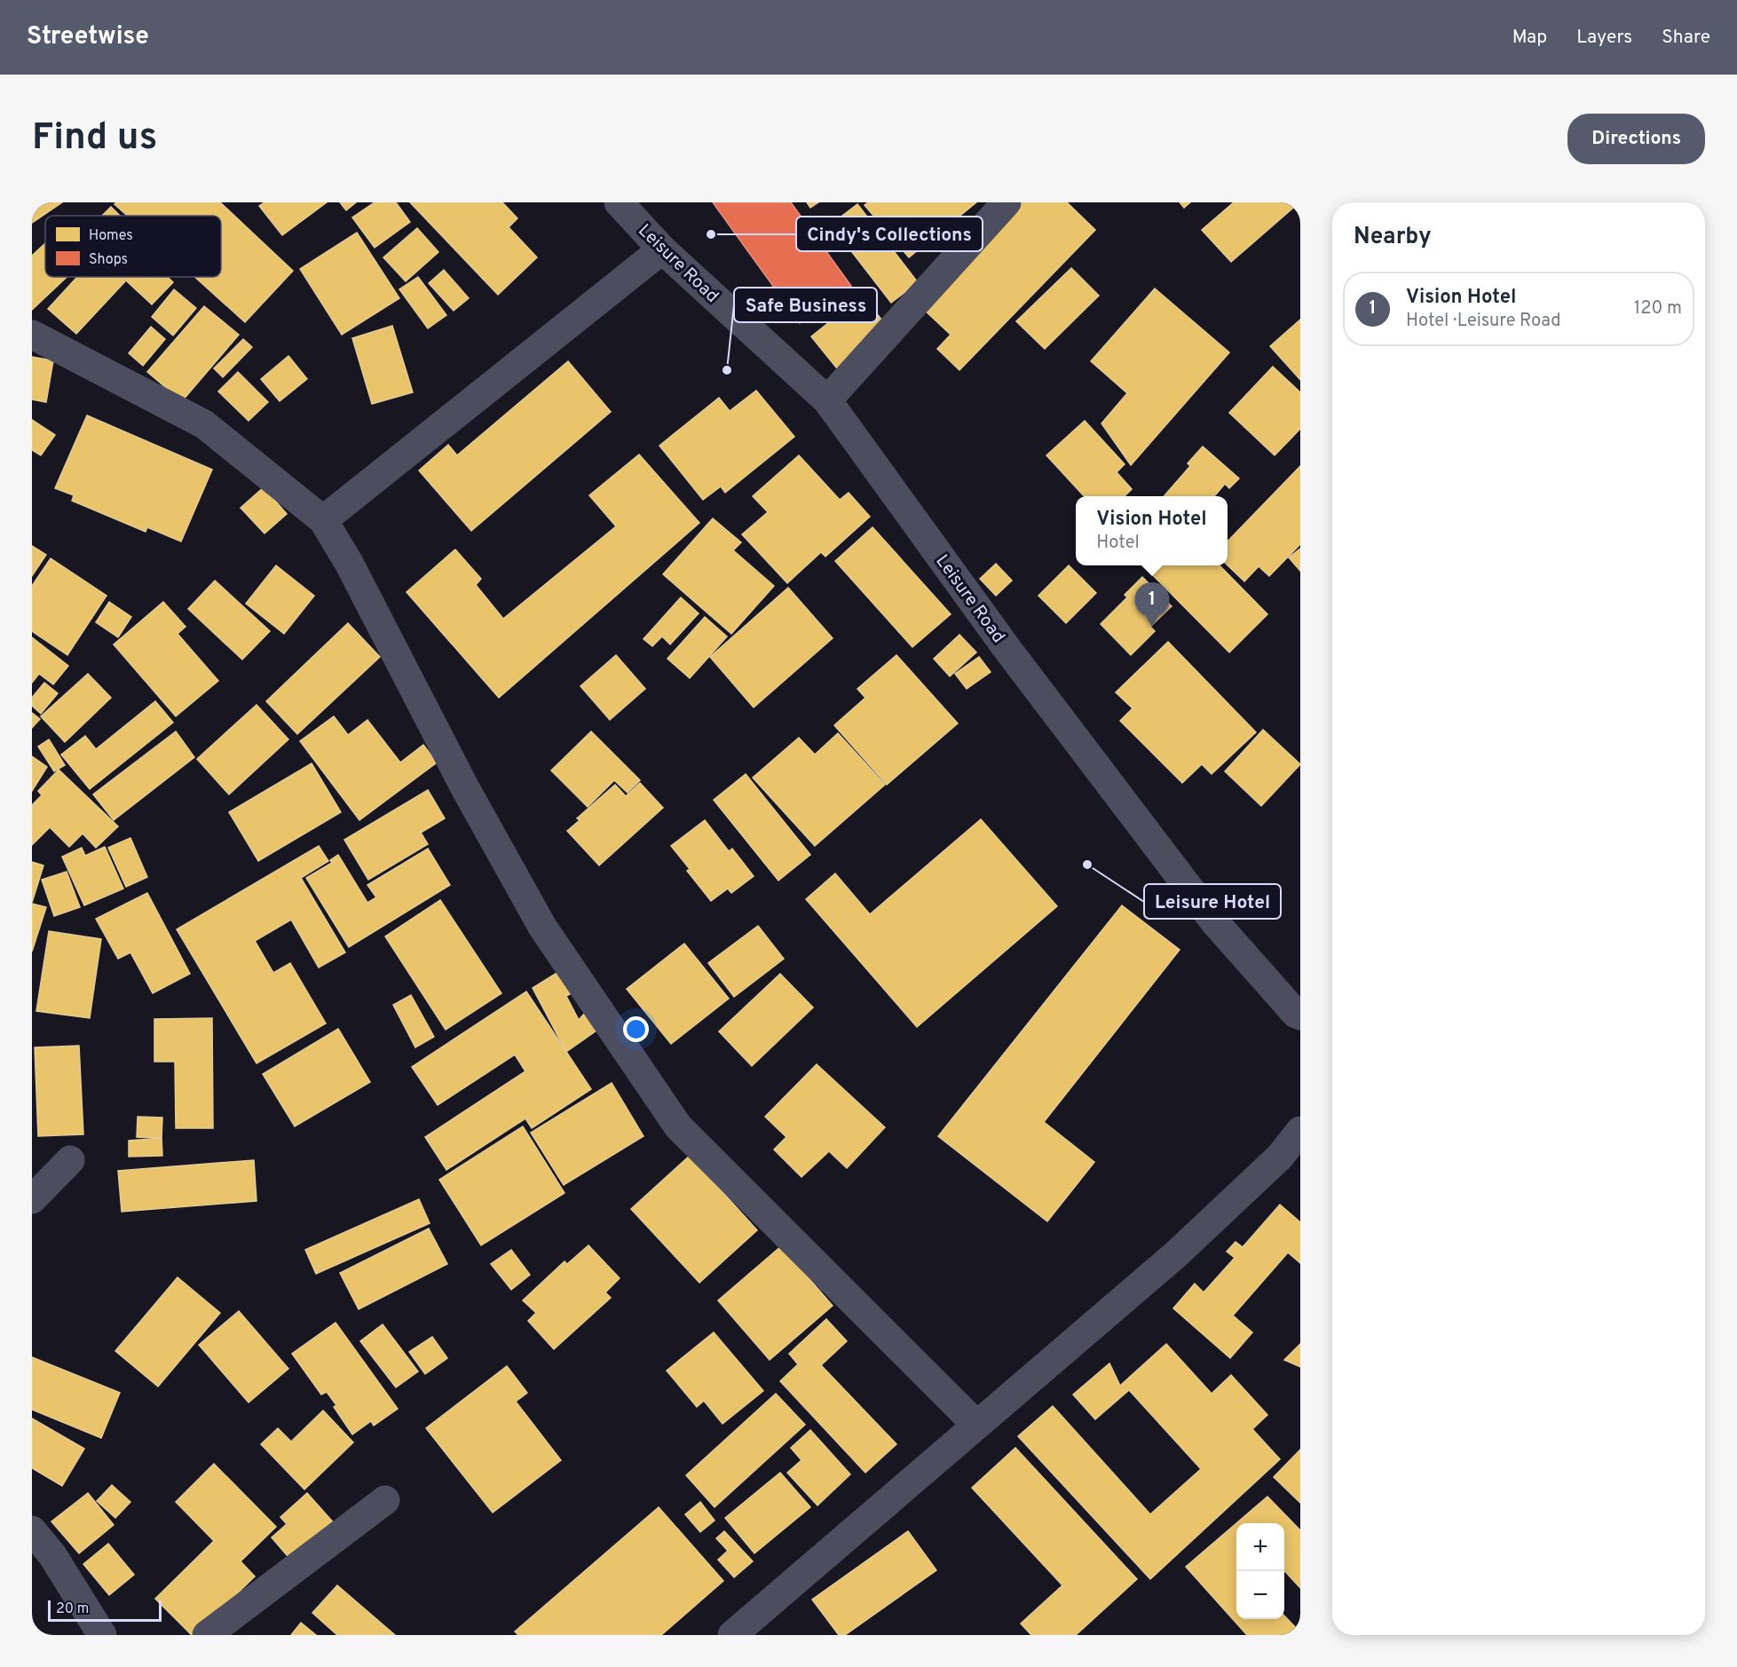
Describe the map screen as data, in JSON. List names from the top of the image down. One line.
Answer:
{"streets":{"street":["Leisure Road"]},"places":["Cindy's Collections","Safe Business","Leisure Hotel"],"legend":["Homes","Shops"],"scale_bar":"20 m","page":{"header":"Streetwise","nav":["Map","Layers","Share"],"buttons":"Directions","title":"Find us","heading":"Nearby","list":[{"mark":"1","name":"Vision Hotel","note":"Hotel · Leisure Road","value":"120 m"}],"popup":["Vision Hotel","Hotel"],"pins":"1","map_buttons":["+","−"],"scale":"20 m"}}
